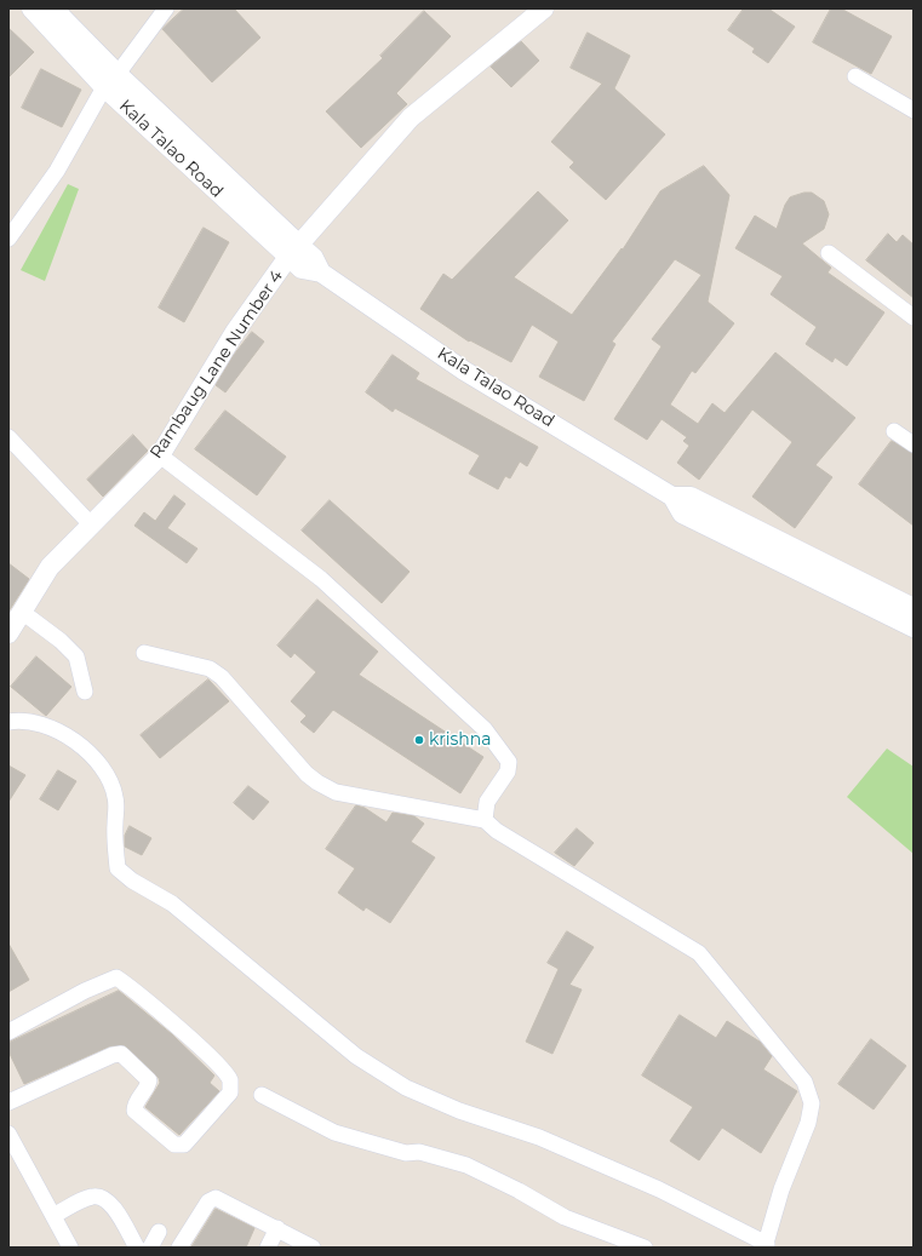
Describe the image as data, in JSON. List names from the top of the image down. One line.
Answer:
{"streets":{"street":["Kala Talao Road","Rambaug Lane Number 4"]},"crossings":[["Kala Talao Road","Rambaug Lane Number 4"]],"places":["krishna"]}
